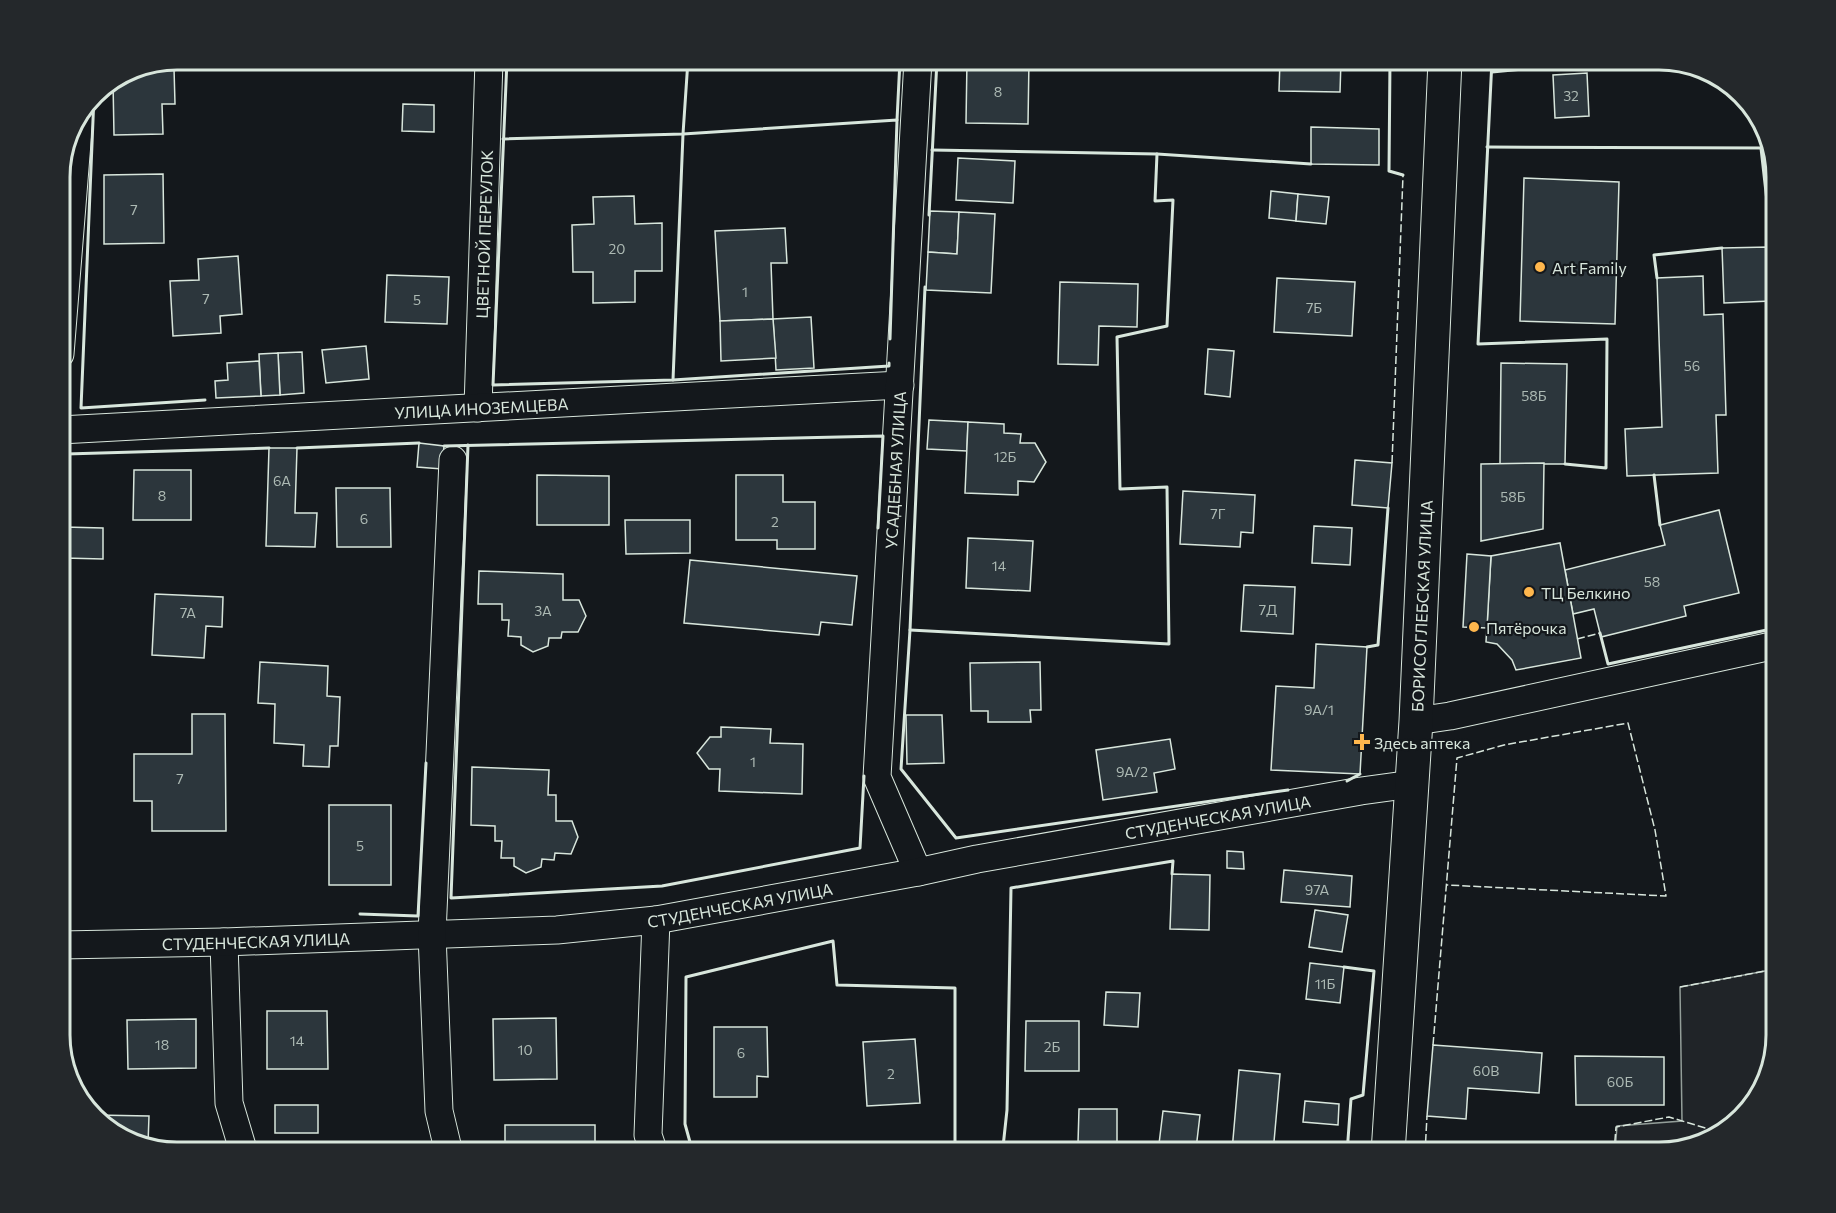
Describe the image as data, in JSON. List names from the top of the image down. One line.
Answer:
{"streets":{"street":["ЦВЕТНОЙ ПЕРЕУЛОК","УЛИЦА ИНОЗЕМЦЕВА","УСАДЕБНАЯ УЛИЦА","БОРИСОГЛЕБСКАЯ УЛИЦА","СТУДЕНЧЕСКАЯ УЛИЦА"]},"crossings":[["ЦВЕТНОЙ ПЕРЕУЛОК","УЛИЦА ИНОЗЕМЦЕВА"],["УЛИЦА ИНОЗЕМЦЕВА","УСАДЕБНАЯ УЛИЦА"],["УСАДЕБНАЯ УЛИЦА","СТУДЕНЧЕСКАЯ УЛИЦА"],["БОРИСОГЛЕБСКАЯ УЛИЦА","СТУДЕНЧЕСКАЯ УЛИЦА"]],"places":{"other":["Art Family","ТЦ Белкино","Пятёрочка"],"health":["Здесь аптека"]},"house_numbers":["8","32","7","20","1","7","5","7Б","56","58Б","12Б","6А","8","58Б","7Г","6","2","14","58","7Д","3А","7А","9А/1","1","9А/2","7","5","97А","11Б","14","18","2Б","10","6","60В","2","60Б"]}
